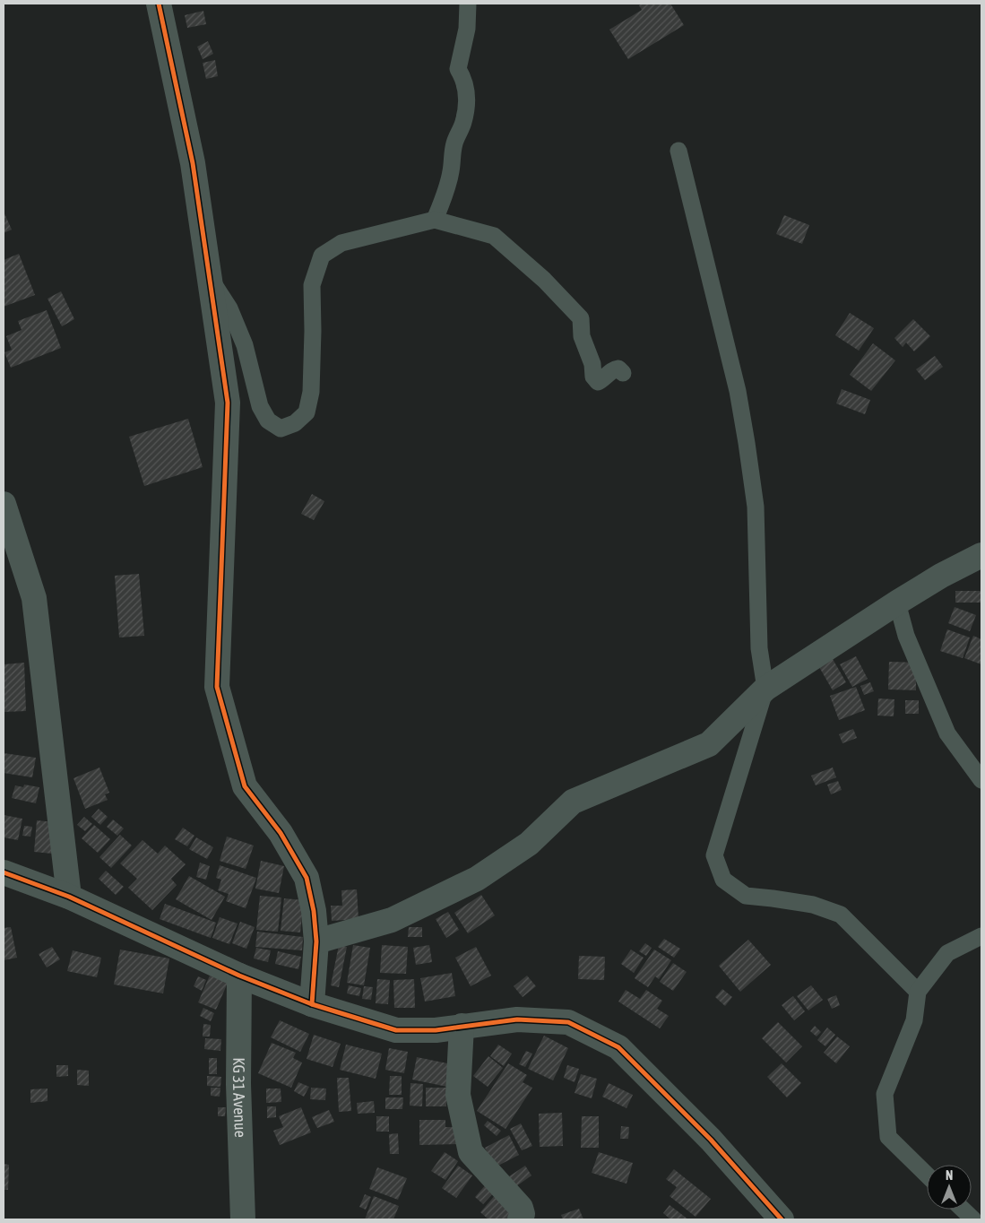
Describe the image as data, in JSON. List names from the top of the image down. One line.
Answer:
{"streets":{"street":["KG 31 Avenue"]},"north":"top"}
